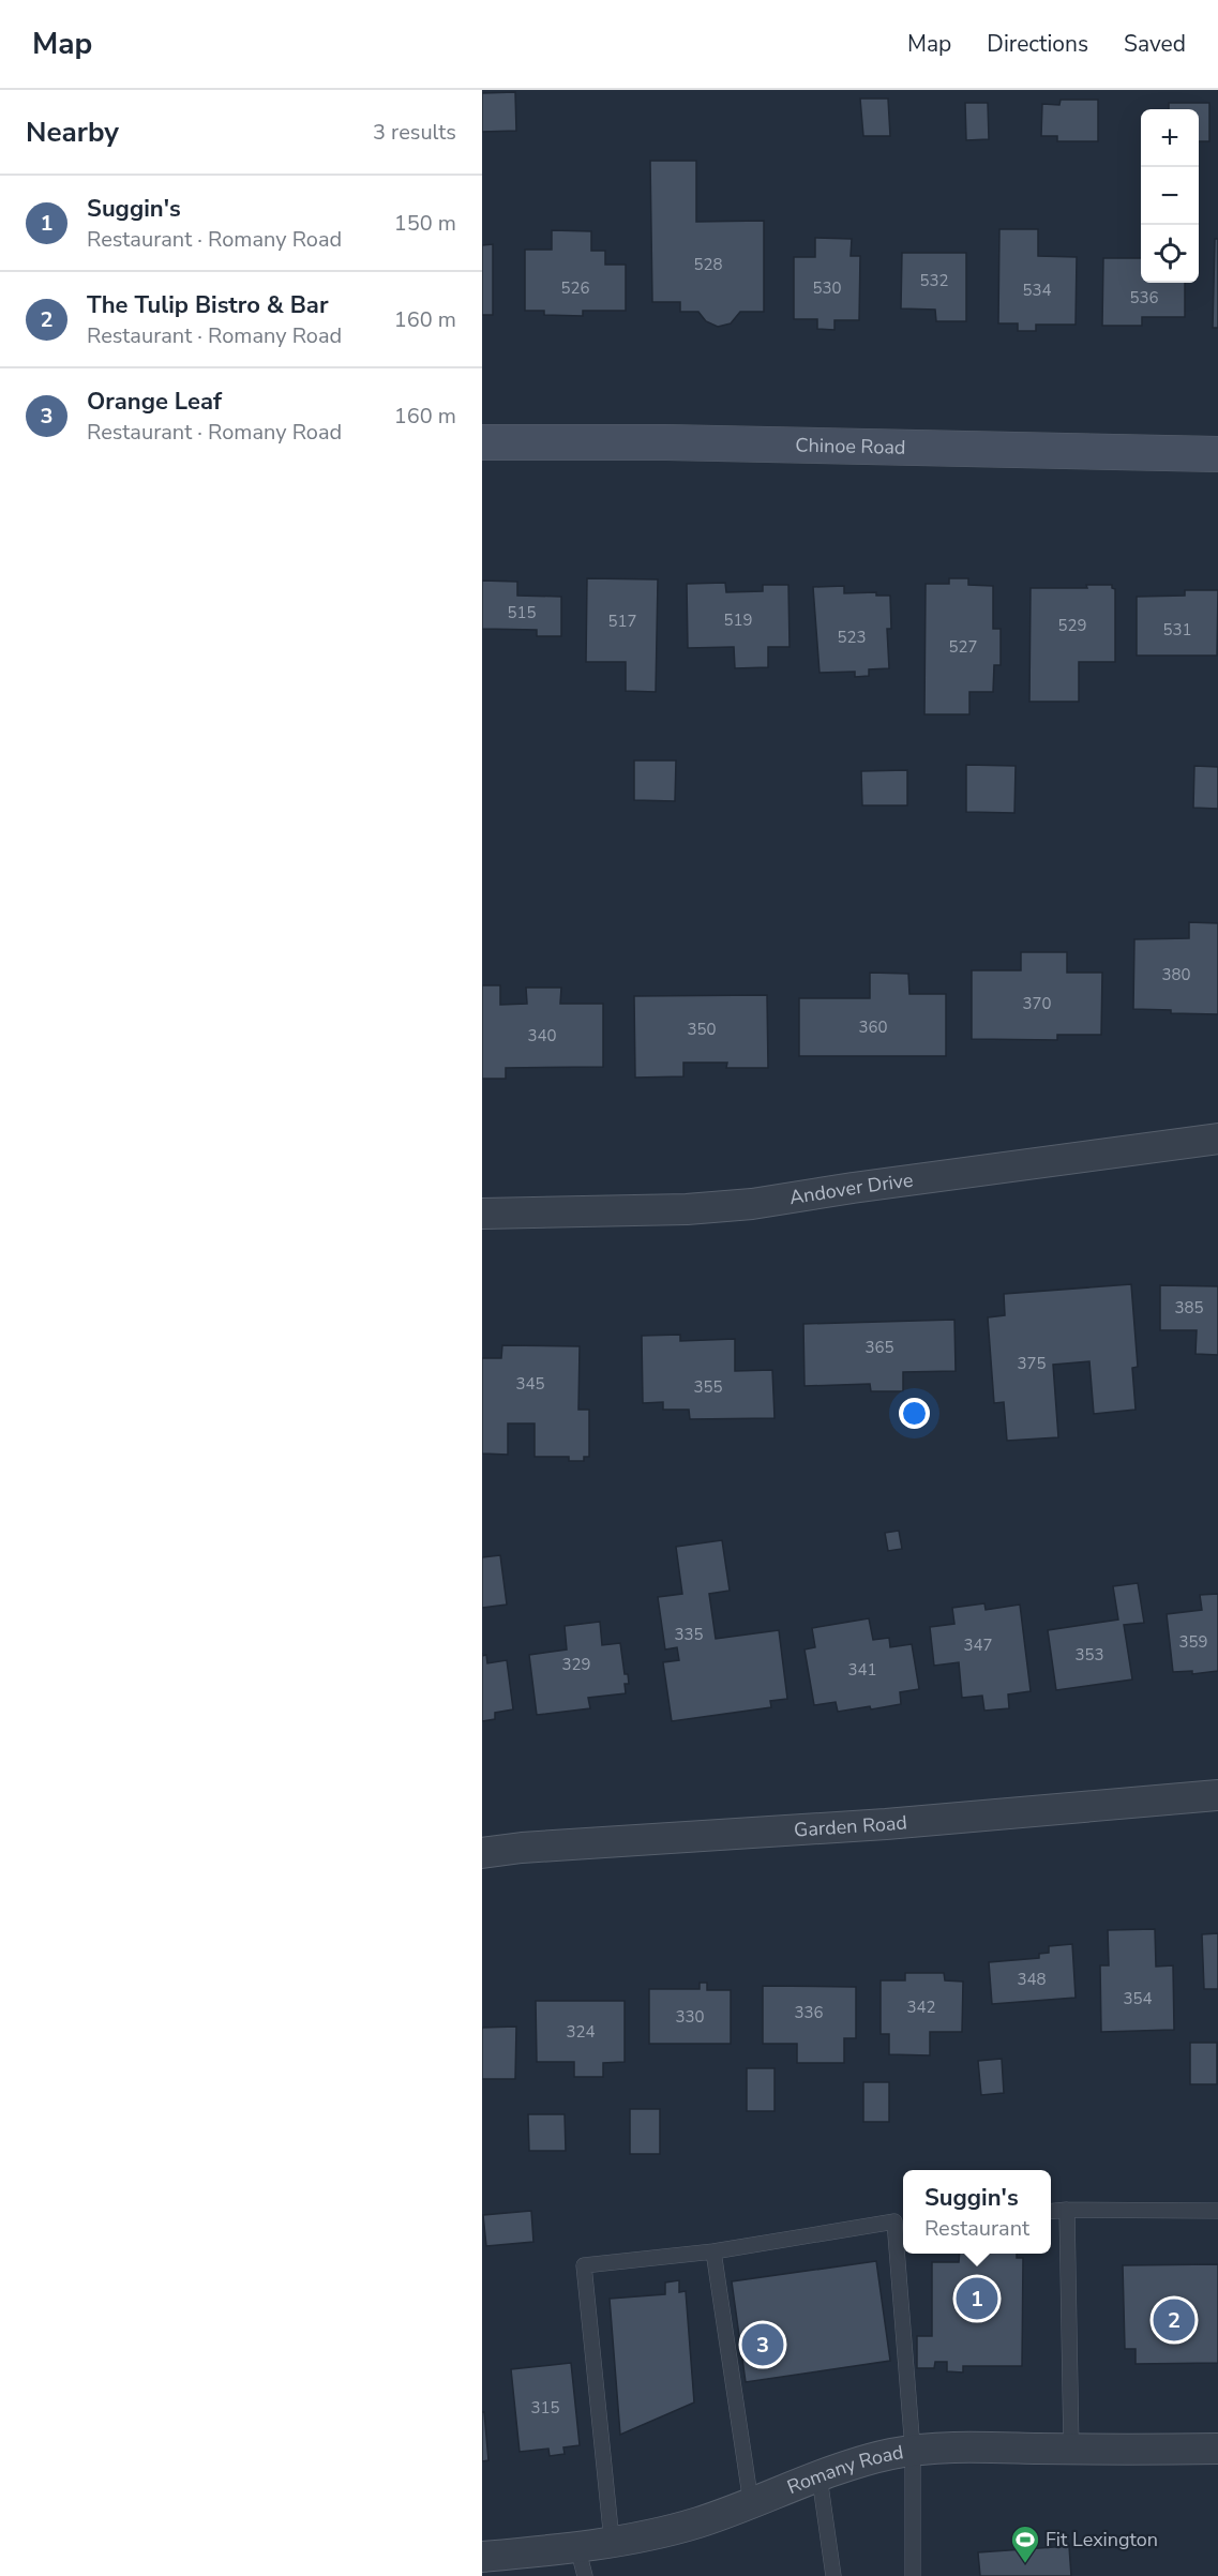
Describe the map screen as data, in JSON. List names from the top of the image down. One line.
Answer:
{"streets":{"street":["Chinoe Road","Andover Drive","Garden Road","Romany Road"]},"places":{"sports":["Fit Lexington"]},"house_numbers":["528","532","526","530","534","536","515","519","517","529","531","523","527","380","370","360","350","340","385","365","375","345","355","335","359","347","353","329","341","348","354","342","336","330","324","315"],"page":{"header":"Map","nav":["Map","Directions","Saved"],"heading":["Nearby","3 results"],"map_buttons":["+","−"],"list":[{"mark":"1","name":"Suggin's","note":"Restaurant · Romany Road","value":"150 m"},{"mark":"2","name":"The Tulip Bistro & Bar","note":"Restaurant · Romany Road","value":"160 m"},{"mark":"3","name":"Orange Leaf","note":"Restaurant · Romany Road","value":"160 m"}],"popup":["Suggin's","Restaurant"],"pins":["1","2","3"]}}
